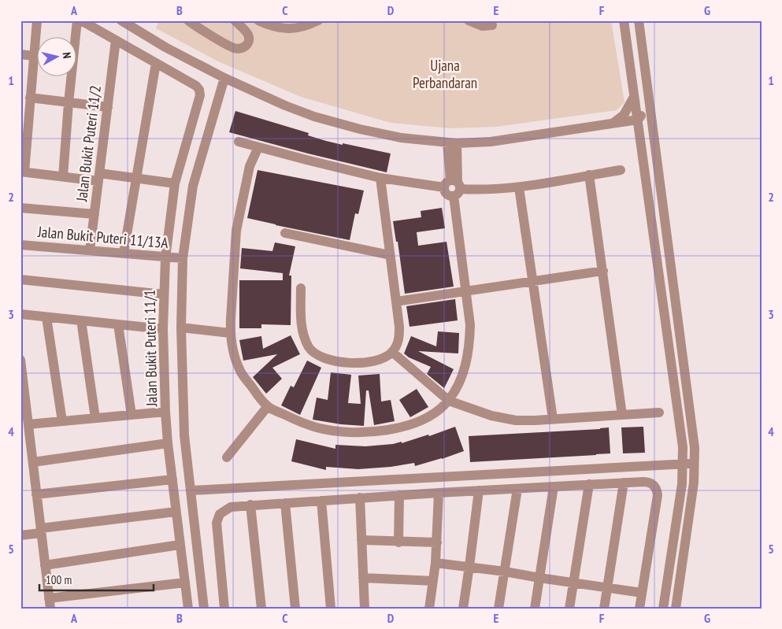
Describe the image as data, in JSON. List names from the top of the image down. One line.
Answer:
{"streets":{"street":["Jalan Bukit Puteri 11/2","Jalan Bukit Puteri 11/13A","Jalan Bukit Puteri 11/1"]},"crossings":[["Jalan Bukit Puteri 11/2","Jalan Bukit Puteri 11/13A"],["Jalan Bukit Puteri 11/13A","Jalan Bukit Puteri 11/1"]],"parks":["Ujana Perbandaran"],"scale_bar":"100 m","north":"right","grid":{"columns":["A","B","C","D","E","F","G"],"rows":["1","2","3","4","5"]}}
